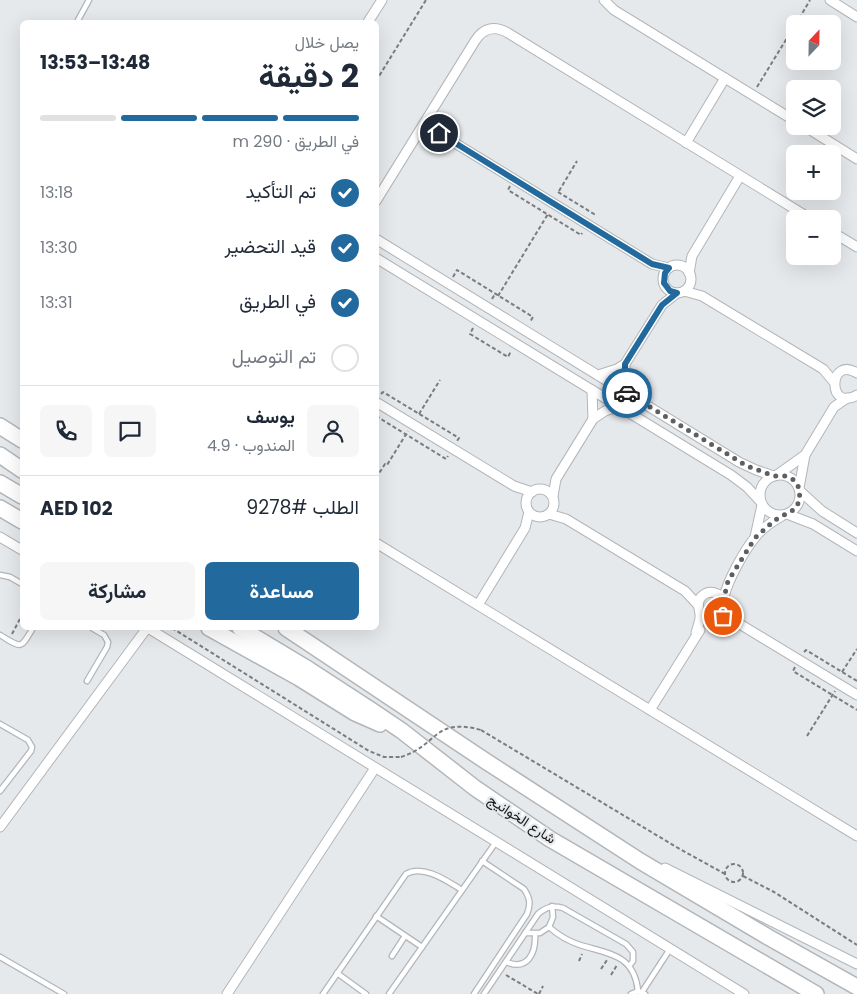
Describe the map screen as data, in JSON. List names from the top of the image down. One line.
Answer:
{"streets":{"highway":["شارع الخوانيج"]},"north":"top","page":{"map_buttons":["+","−"],"heading":["2 دقيقة","يصل خلال","13:48–13:53"],"panel":["يوسف","المندوب · 4.9","الطلب #9278","AED 102"],"bar":"في الطريق · 290 m","list":[["تم التأكيد","13:18"],["قيد التحضير","13:30"],["في الطريق","13:31"],"تم التوصيل"],"buttons":["مساعدة","مشاركة"]}}
